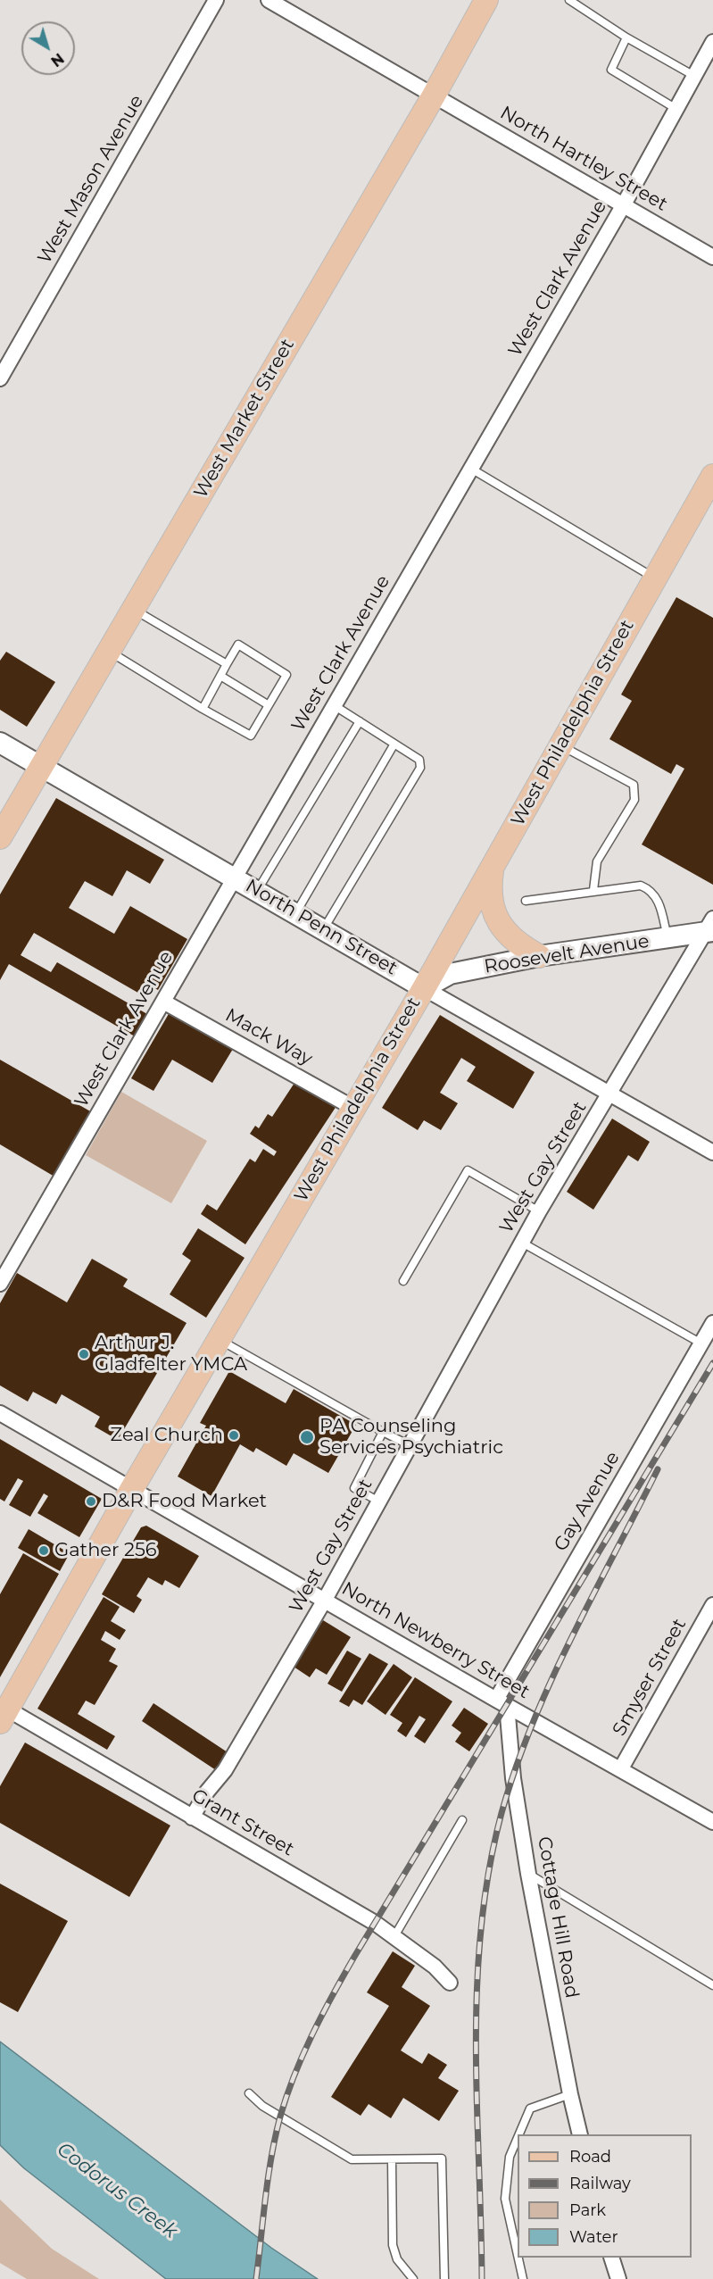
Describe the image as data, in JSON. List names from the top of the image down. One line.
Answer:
{"streets":{"main road":["West Market Street","West Philadelphia Street","North Penn Street","Roosevelt Avenue"],"street":["North Hartley Street","West Mason Avenue","West Clark Avenue","Mack Way","West Gay Street","Gay Avenue","North Newberry Street","Smyser Street","Grant Street","Cottage Hill Road"]},"crossings":[["North Hartley Street","West Clark Avenue"],["North Hartley Street","West Market Street"],["West Clark Avenue","North Penn Street"],["West Clark Avenue","Mack Way"],["West Market Street","North Penn Street"],["West Philadelphia Street","North Penn Street"],["West Philadelphia Street","Roosevelt Avenue"],["West Philadelphia Street","Mack Way"],["West Philadelphia Street","North Newberry Street"],["West Philadelphia Street","Grant Street"],["North Penn Street","Roosevelt Avenue"],["North Penn Street","West Gay Street"],["Roosevelt Avenue","West Gay Street"],["West Gay Street","North Newberry Street"],["West Gay Street","Grant Street"],["Gay Avenue","North Newberry Street"],["Gay Avenue","Cottage Hill Road"],["North Newberry Street","Smyser Street"],["North Newberry Street","Cottage Hill Road"]],"water":["Codorus Creek"],"places":["Arthur J. Gladfelter YMCA","Zeal Church","PA Counseling Services Psychiatric","D&R Food Market","Gather 256"],"legend":["Road","Railway","Park","Water"],"north":"bottom right"}
